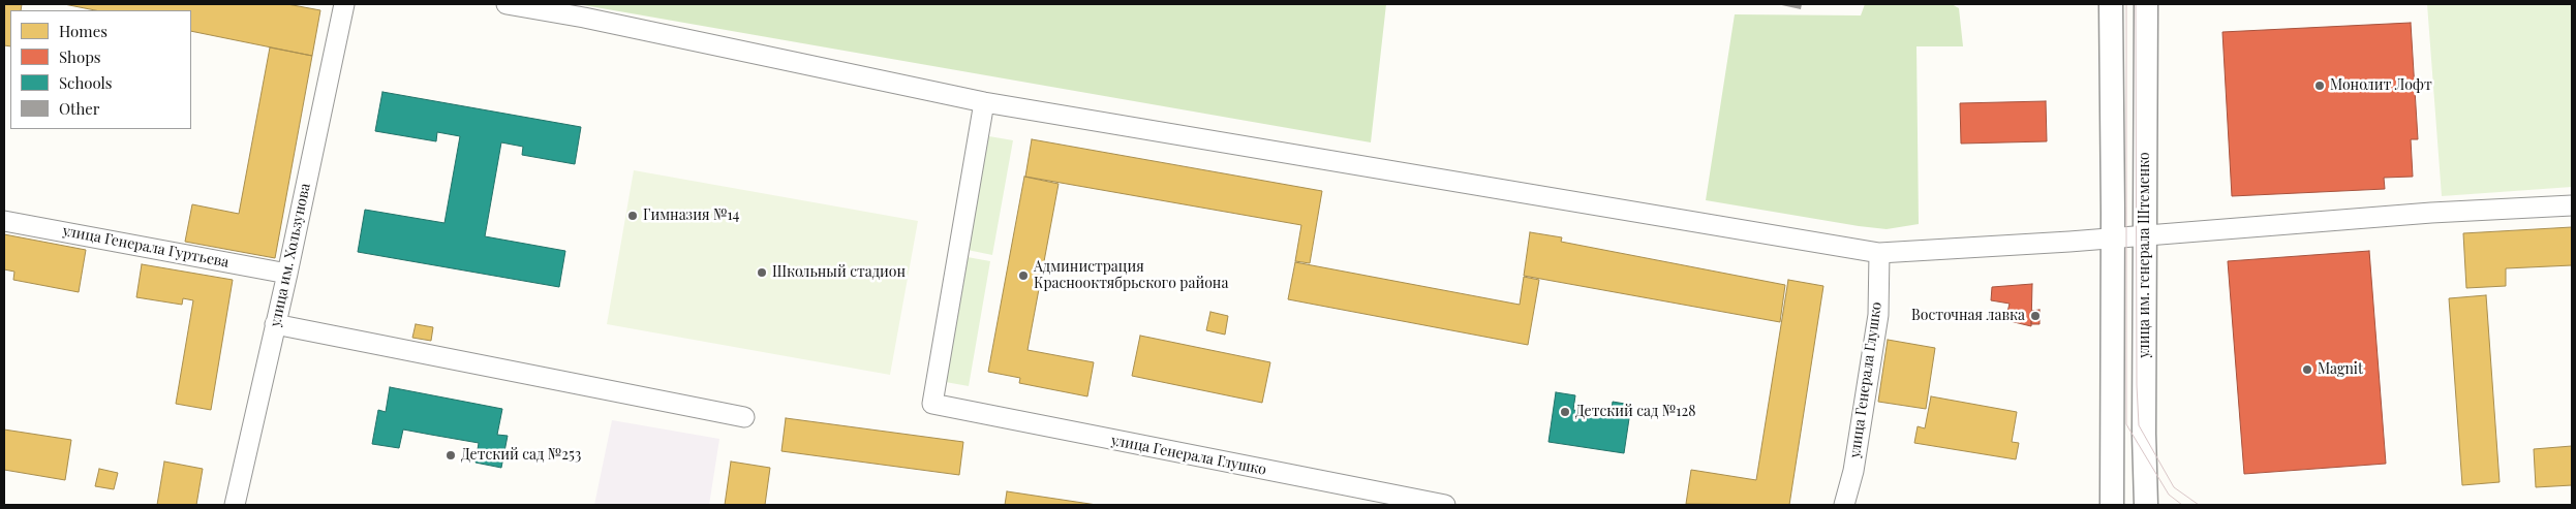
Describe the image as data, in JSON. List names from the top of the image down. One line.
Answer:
{"streets":{"street":["улица Генерала Гуртьева","улица им. Хользунова","улица им. генерала Штеменко","улица Генерала Глушко"]},"crossings":[["улица Генерала Гуртьева","улица им. Хользунова"]],"places":["Монолит Лофт","Гимназия №14","Школьный стадион","Администрация Краснооктябрьского района","Восточная лавка","Magnit","Детский сад №128","Детский сад №253"],"legend":["Homes","Shops","Schools","Other"]}
